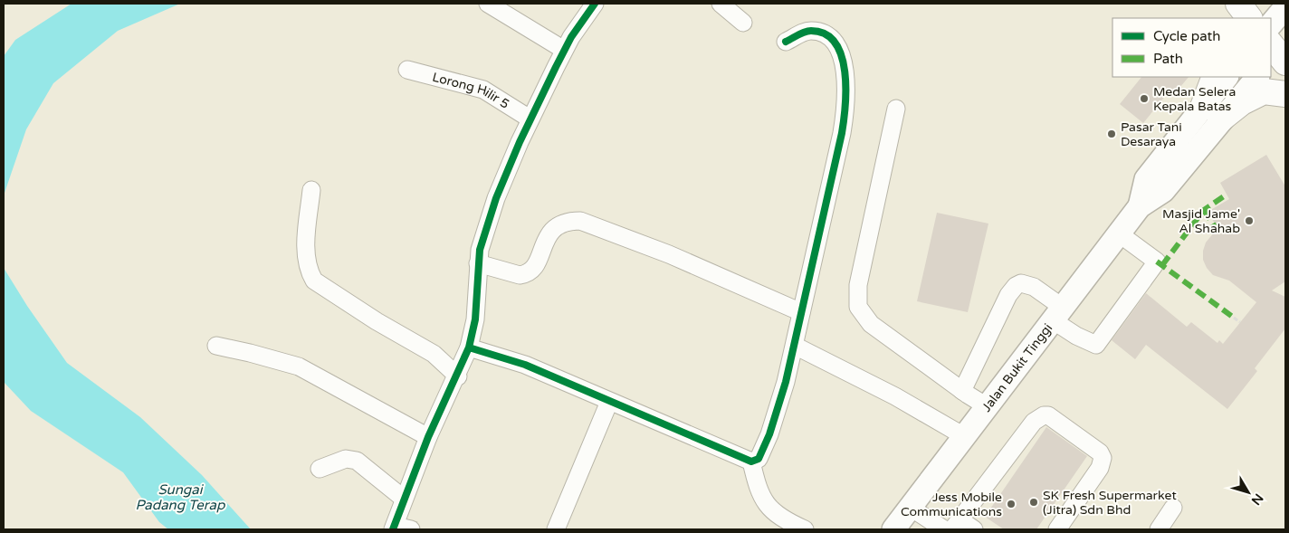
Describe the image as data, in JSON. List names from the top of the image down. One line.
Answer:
{"streets":{"main road":["Jalan Bukit Tinggi"],"street":["Lorong Hilir 5"]},"water":["Sungai Padang Terap"],"places":["Medan Selera Kepala Batas","Pasar Tani Desaraya","Masjid Jame' Al Shahab","SK Fresh Supermarket (Jitra) Sdn Bhd","Jess Mobile Communications"],"legend":["Cycle path","Path"],"north":"bottom right"}
